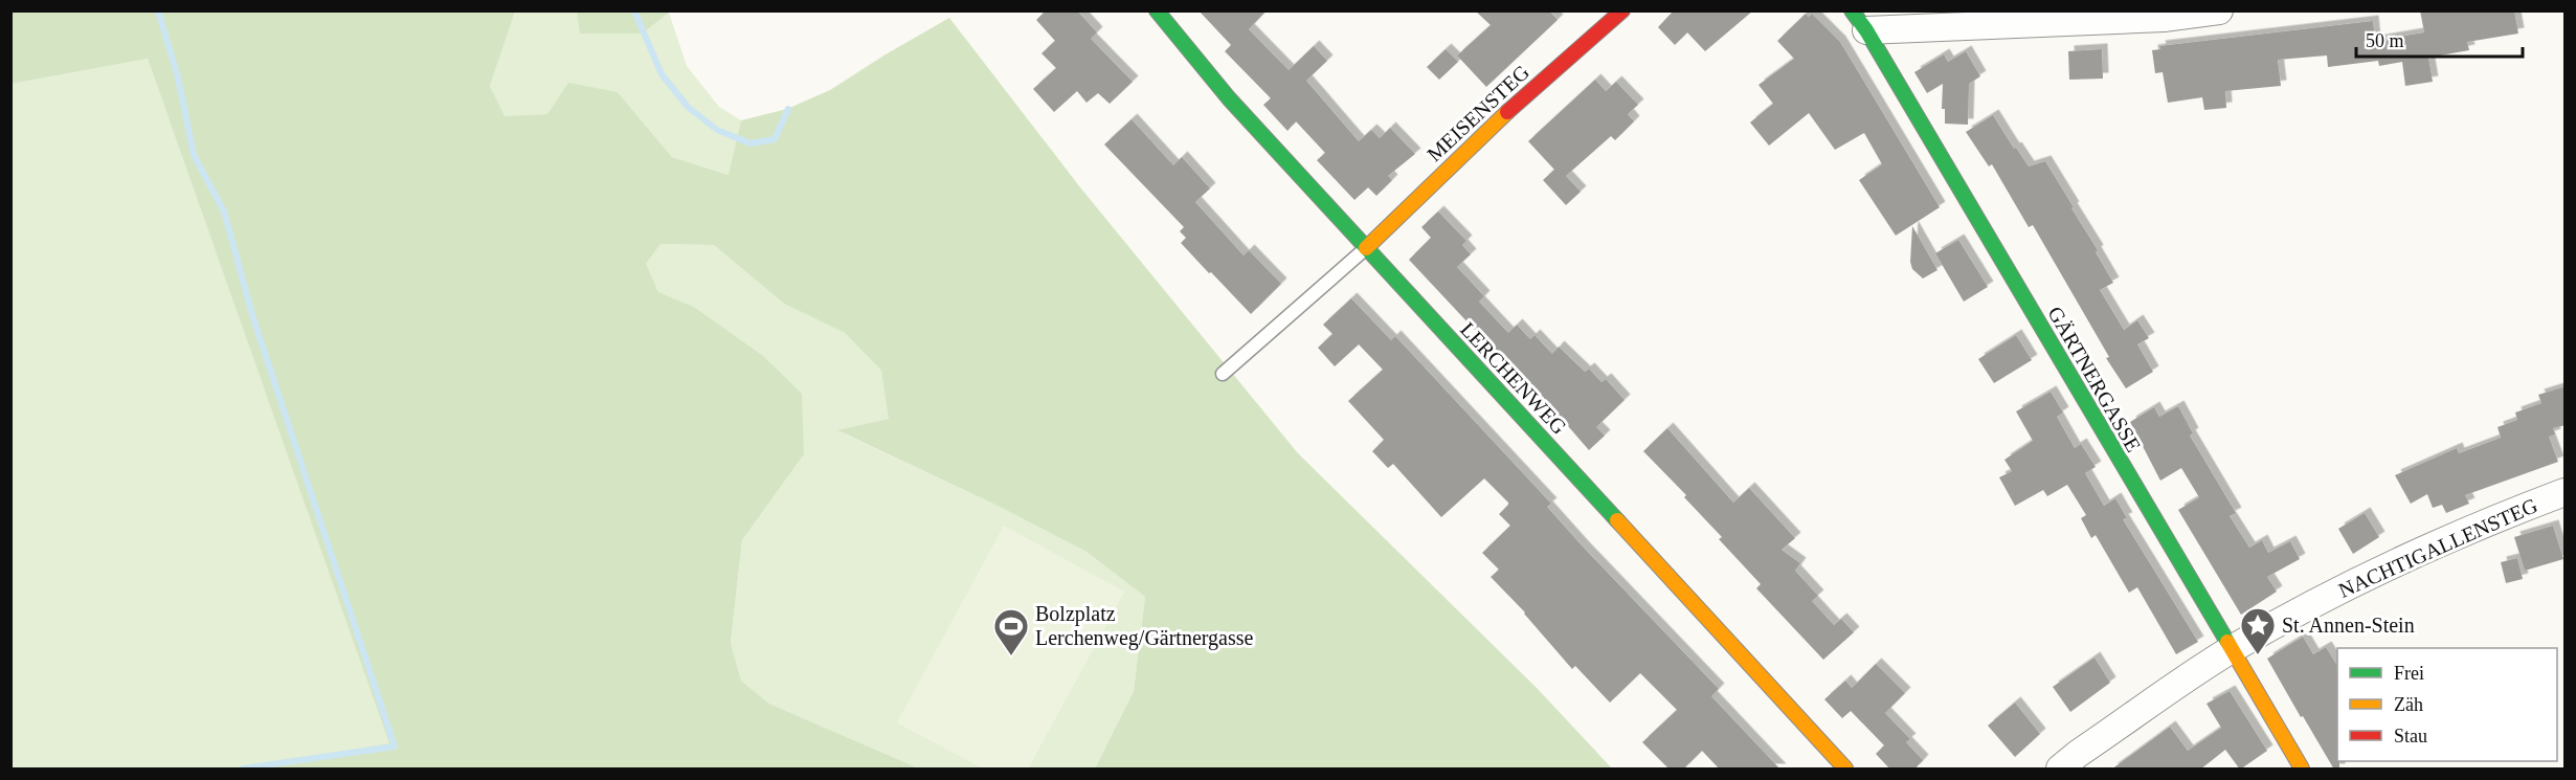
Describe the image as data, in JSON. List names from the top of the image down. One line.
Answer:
{"streets":{"street":["MEISENSTEG","LERCHENWEG","GÄRTNERGASSE","NACHTIGALLENSTEG"]},"crossings":[["MEISENSTEG","LERCHENWEG"],["GÄRTNERGASSE","NACHTIGALLENSTEG"]],"places":{"place":["St. Annen-Stein"],"sports":["Bolzplatz Lerchenweg/Gärtnergasse"]},"legend":["Frei","Zäh","Stau"],"scale_bar":"50 m"}
